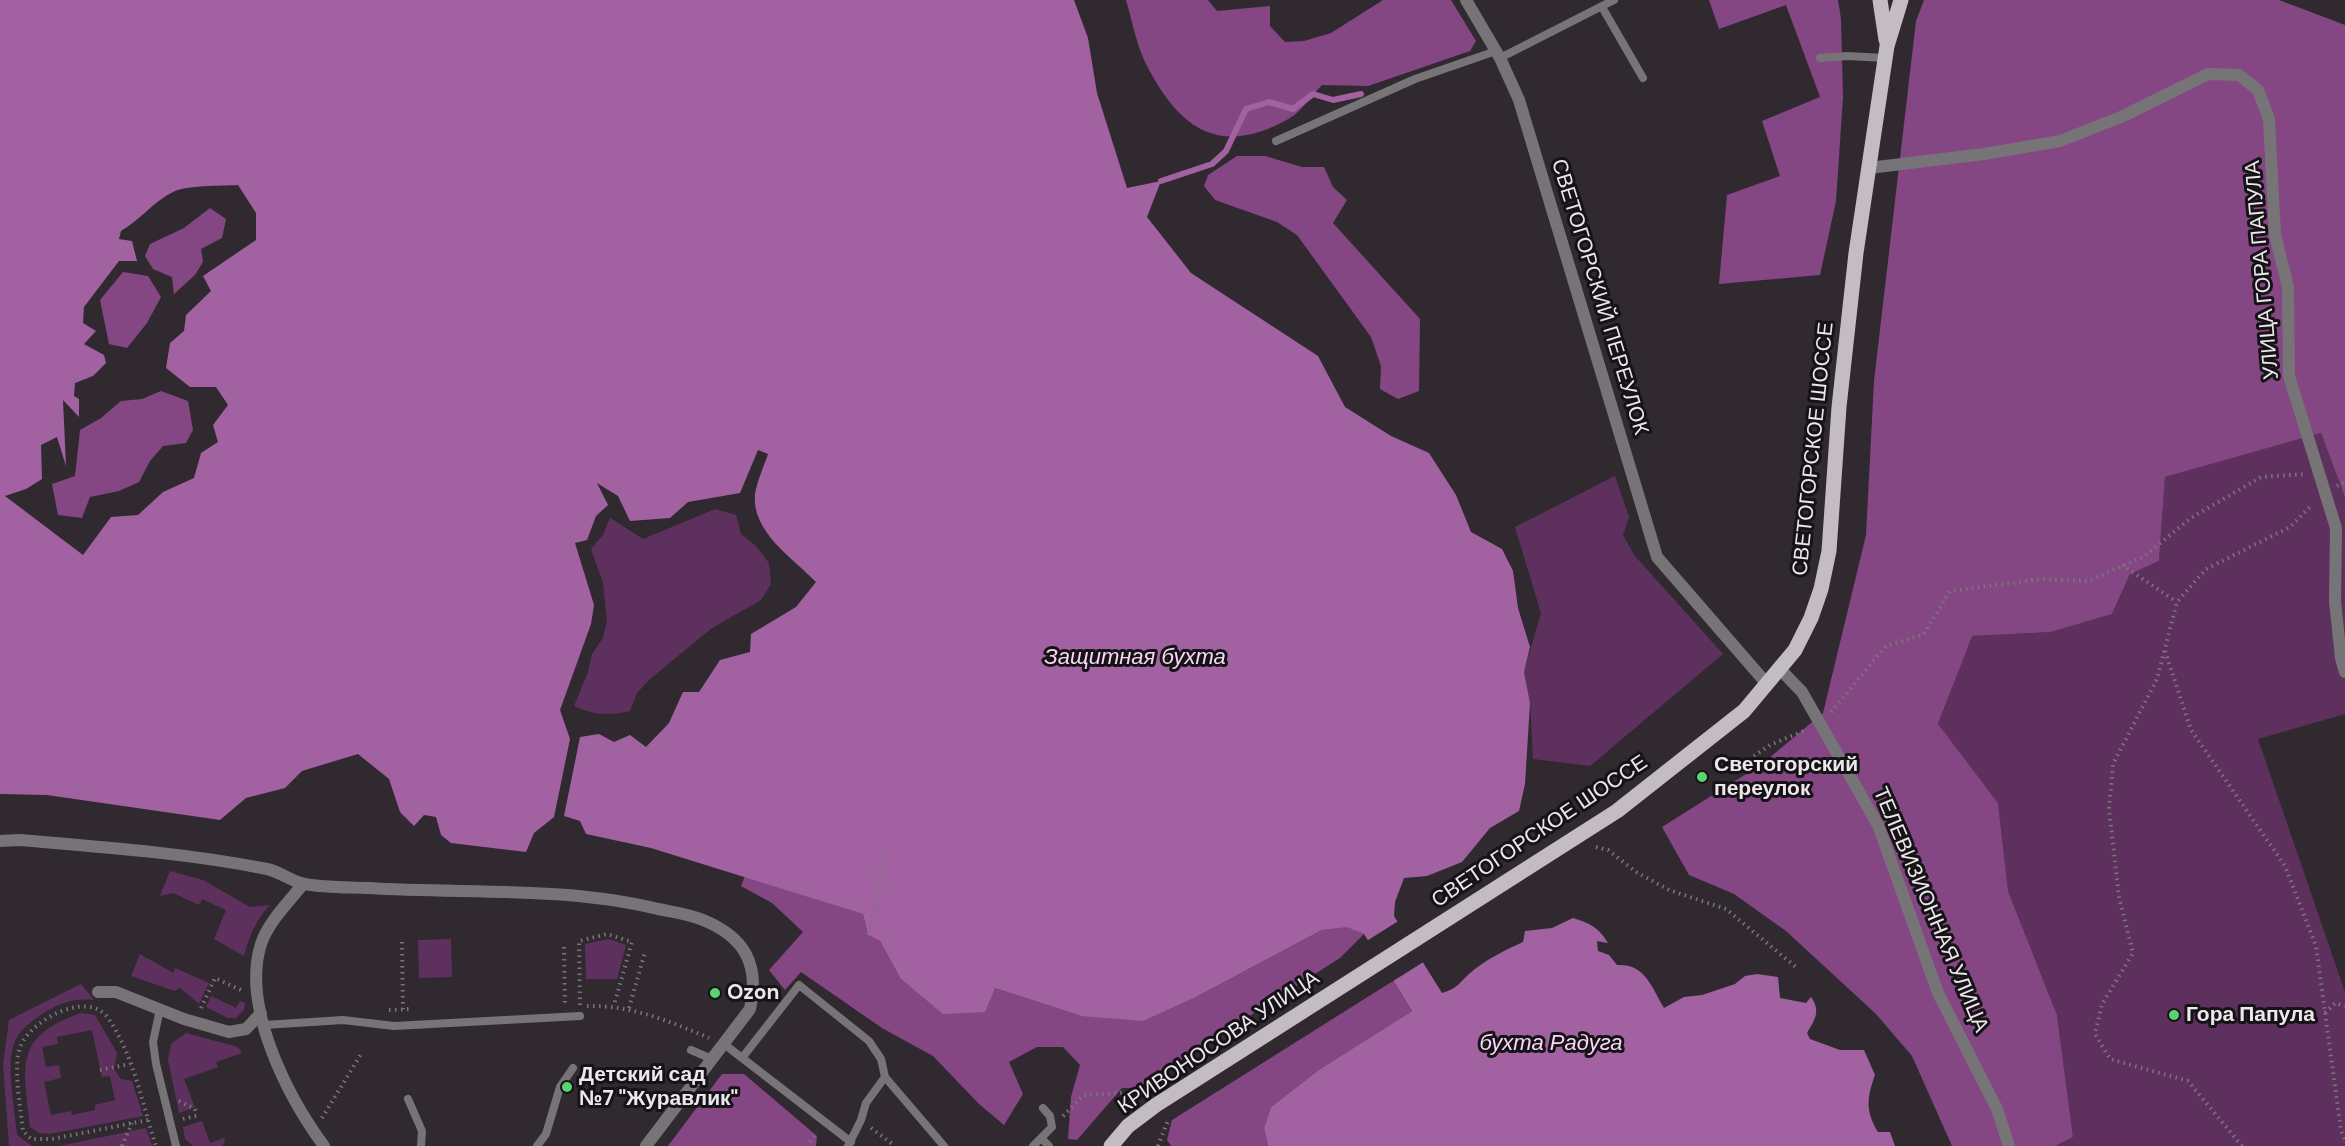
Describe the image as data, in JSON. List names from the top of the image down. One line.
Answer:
{"streets":{"main road":["СВЕТОГОРСКОЕ ШОССЕ","КРИВОНОСОВА УЛИЦА"],"street":["УЛИЦА ГОРА ПАПУЛА","СВЕТОГОРСКИЙ ПЕРЕУЛОК","ТЕЛЕВИЗИОННАЯ УЛИЦА"]},"crossings":[["УЛИЦА ГОРА ПАПУЛА","СВЕТОГОРСКОЕ ШОССЕ"],["СВЕТОГОРСКИЙ ПЕРЕУЛОК","СВЕТОГОРСКОЕ ШОССЕ"],["СВЕТОГОРСКОЕ ШОССЕ","ТЕЛЕВИЗИОННАЯ УЛИЦА"],["СВЕТОГОРСКОЕ ШОССЕ","КРИВОНОСОВА УЛИЦА"]],"water":["Защитная бухта","бухта Радуга"],"places":["Светогорский переулок","Ozon","Гора Папула","Детский сад №7 \"Журавлик\""]}
